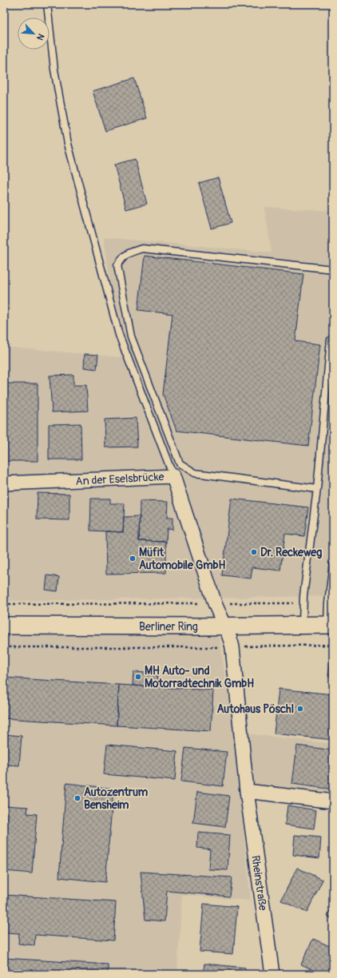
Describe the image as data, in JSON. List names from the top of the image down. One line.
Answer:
{"streets":{"street":["An der Eselsbrücke","Berliner Ring","Rheinstraße"]},"crossings":[["An der Eselsbrücke","Berliner Ring"],["An der Eselsbrücke","Rheinstraße"],["Berliner Ring","Rheinstraße"]],"places":["Dr. Reckeweg","Müfit Automobile GmbH","MH Auto- und Motorradtechnik GmbH","Autohaus Pöschl","Autozentrum Bensheim"],"north":"bottom right"}
